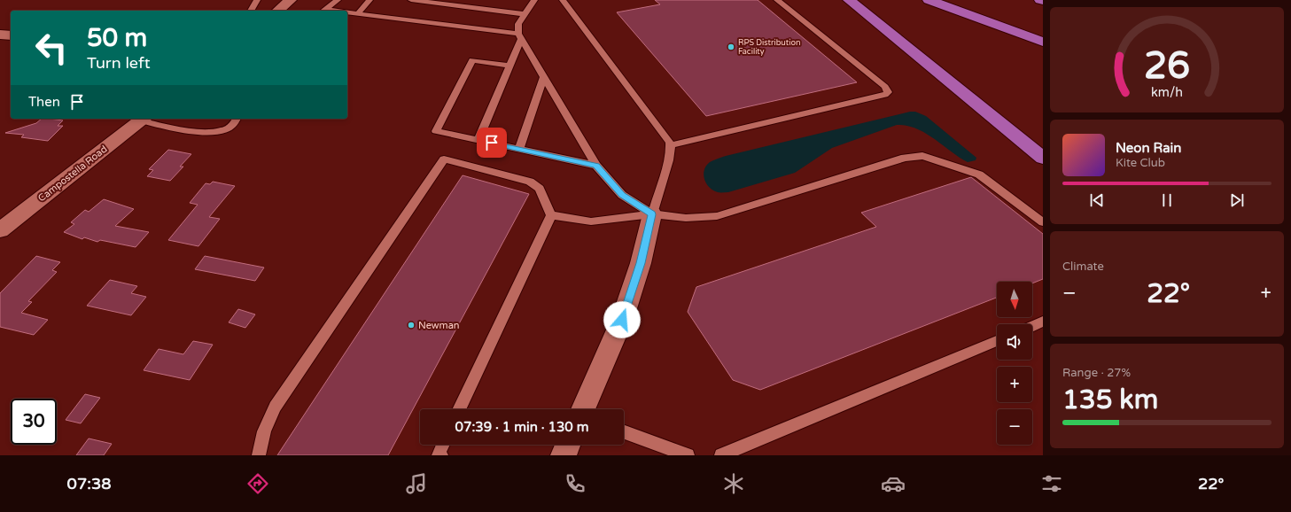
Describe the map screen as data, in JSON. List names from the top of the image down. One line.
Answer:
{"streets":{"street":["Campostella Road"]},"places":["RPS Distribution Facility","Newman"],"north":"bottom","page":{"turn":["50 m","Turn left"],"then":"Then","song":["Neon Rain","Kite Club"],"tile":["Climate",["Range · 27%","135 km"]],"heat":["−","22°","+"],"map_buttons":["+","−"],"limit":"30","trip":"07:39 · 1 min · 130 m","tabs":["07:38","22°"],"gauge":["26","km/h"]}}
